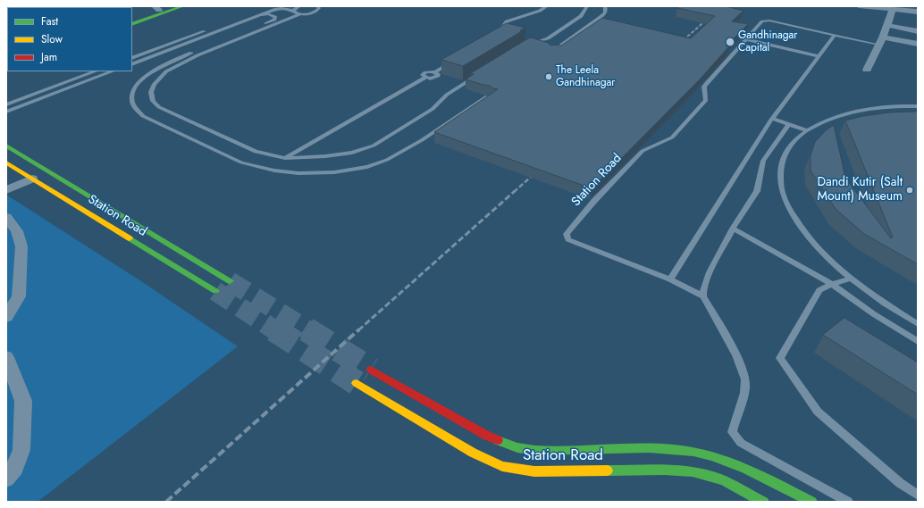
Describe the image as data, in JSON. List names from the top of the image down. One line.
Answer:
{"streets":{"street":["Station Road"]},"places":["Gandhinagar Capital","The Leela Gandhinagar","Dandi Kutir (Salt Mount) Museum"],"legend":["Fast","Slow","Jam"]}
